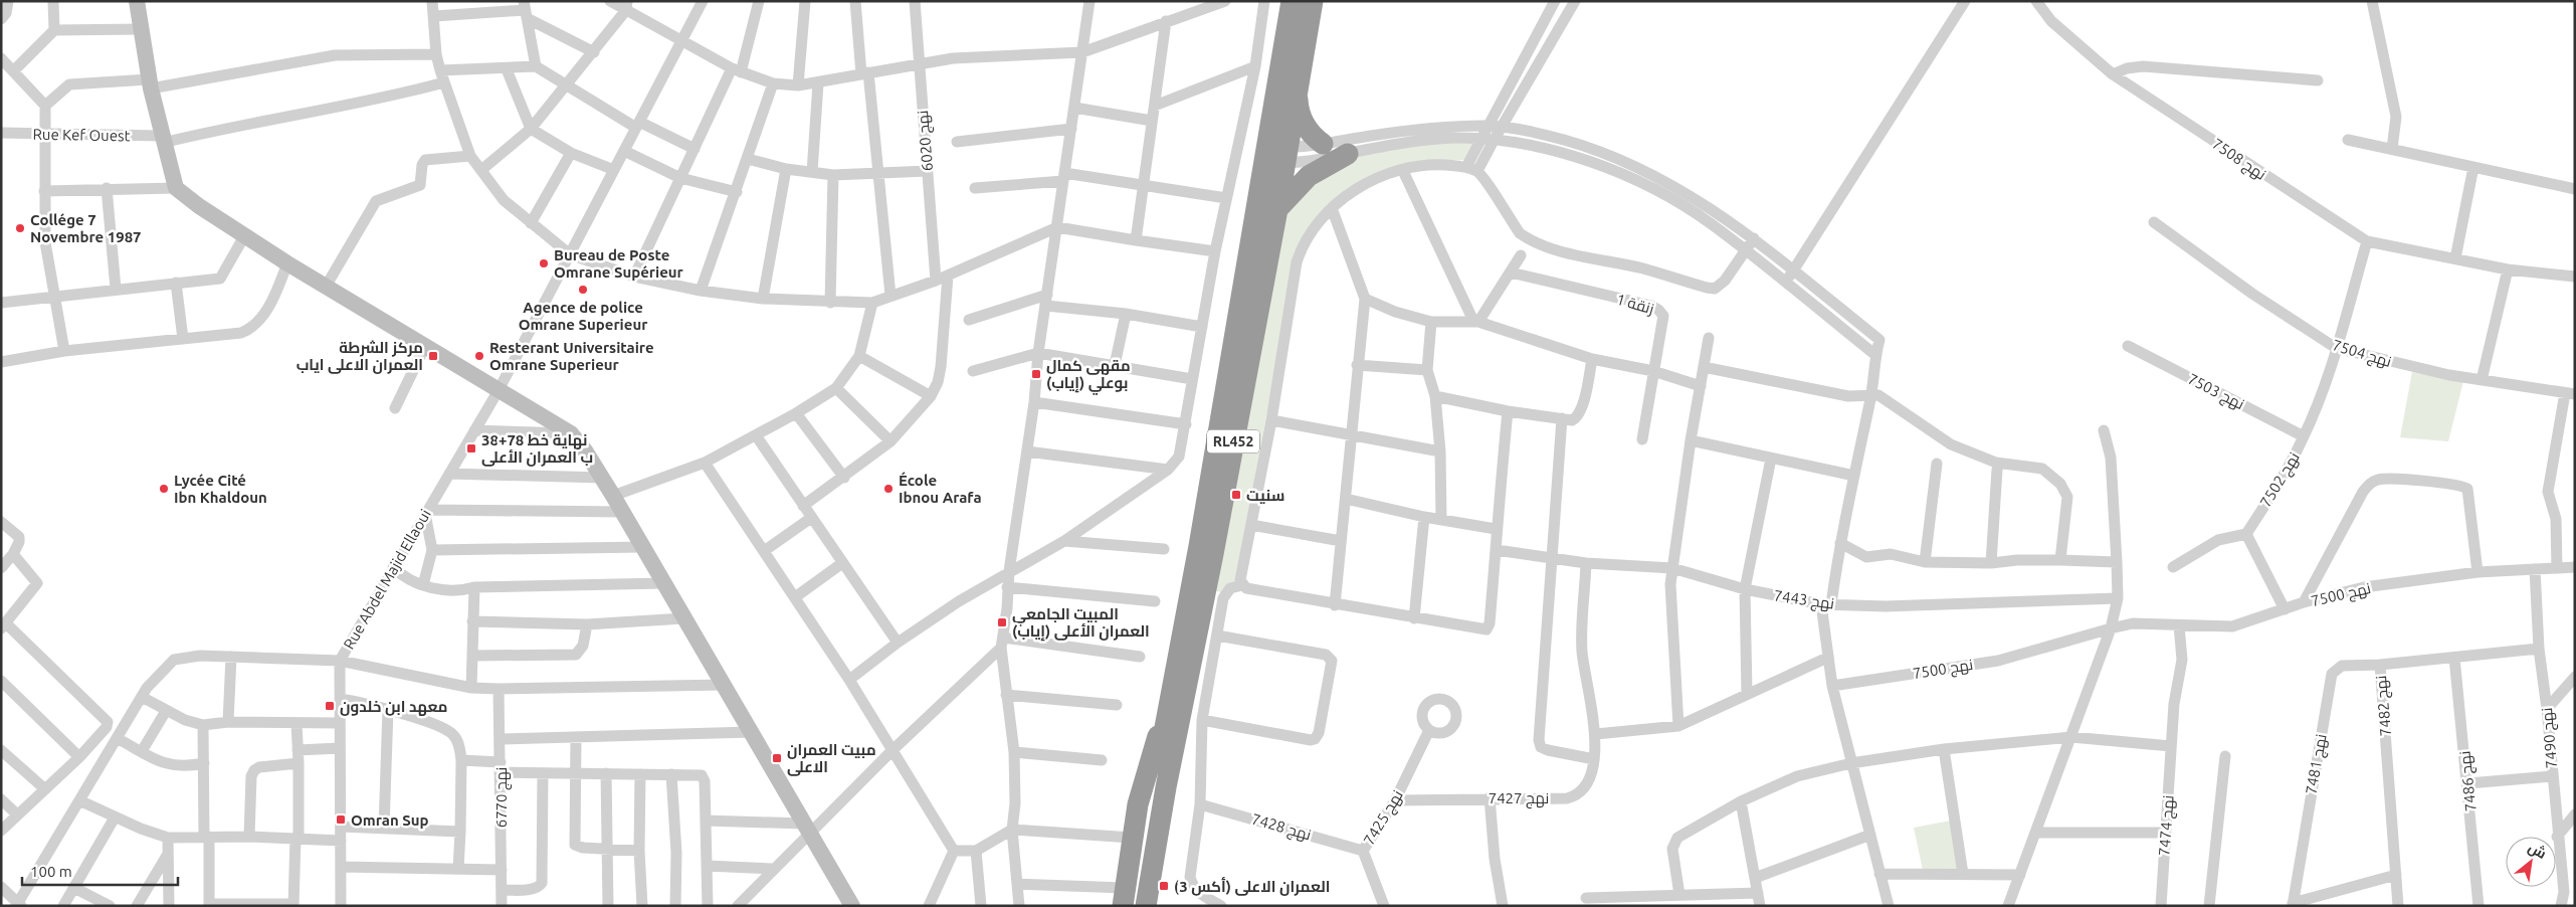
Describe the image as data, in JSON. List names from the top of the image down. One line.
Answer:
{"streets":{"highway":["RL452"],"street":["Rue Kef Ouest","نهج 6020","نهج 7508","زنقة 1","نهج 7504","نهج 7503","نهج 7502","Rue Abdel Majid Ellaoui","نهج 7500","نهج 7443","نهج 7482","نهج 7490","نهج 7481","نهج 7486","نهج 6770","نهج 7427","نهج 7425","نهج 7474","نهج 7428"]},"crossings":[["نهج 7508","نهج 7502"],["نهج 7504","نهج 7502"],["نهج 7503","نهج 7502"],["نهج 7500","نهج 7490"],["نهج 7500","نهج 7474"],["نهج 7443","نهج 7427"],["نهج 7482","نهج 7490"],["نهج 7482","نهج 7481"],["نهج 7482","نهج 7486"],["نهج 7427","نهج 7425"],["نهج 7425","نهج 7428"]],"places":{"other":["Collége 7 Novembre 1987","Bureau de Poste Omrane Supérieur","Agence de police Omrane Superieur","Resterant Universitaire Omrane Superieur","Lycée Cité Ibn Khaldoun","École Ibnou Arafa"],"transit":["مركز الشرطة العمران الاعلى اياب","مقهى كمال بوعلي (إياب)","نهاية خط 78+38 ب العمران الأعلى","سنيت","المبيت الجامعي العمران الأعلى (إياب)","معهد ابن خلدون","مبيت العمران الاعلى","Omran Sup","العمران الاعلى (أكس 3)"]},"scale_bar":"100 m","north":"top right"}
